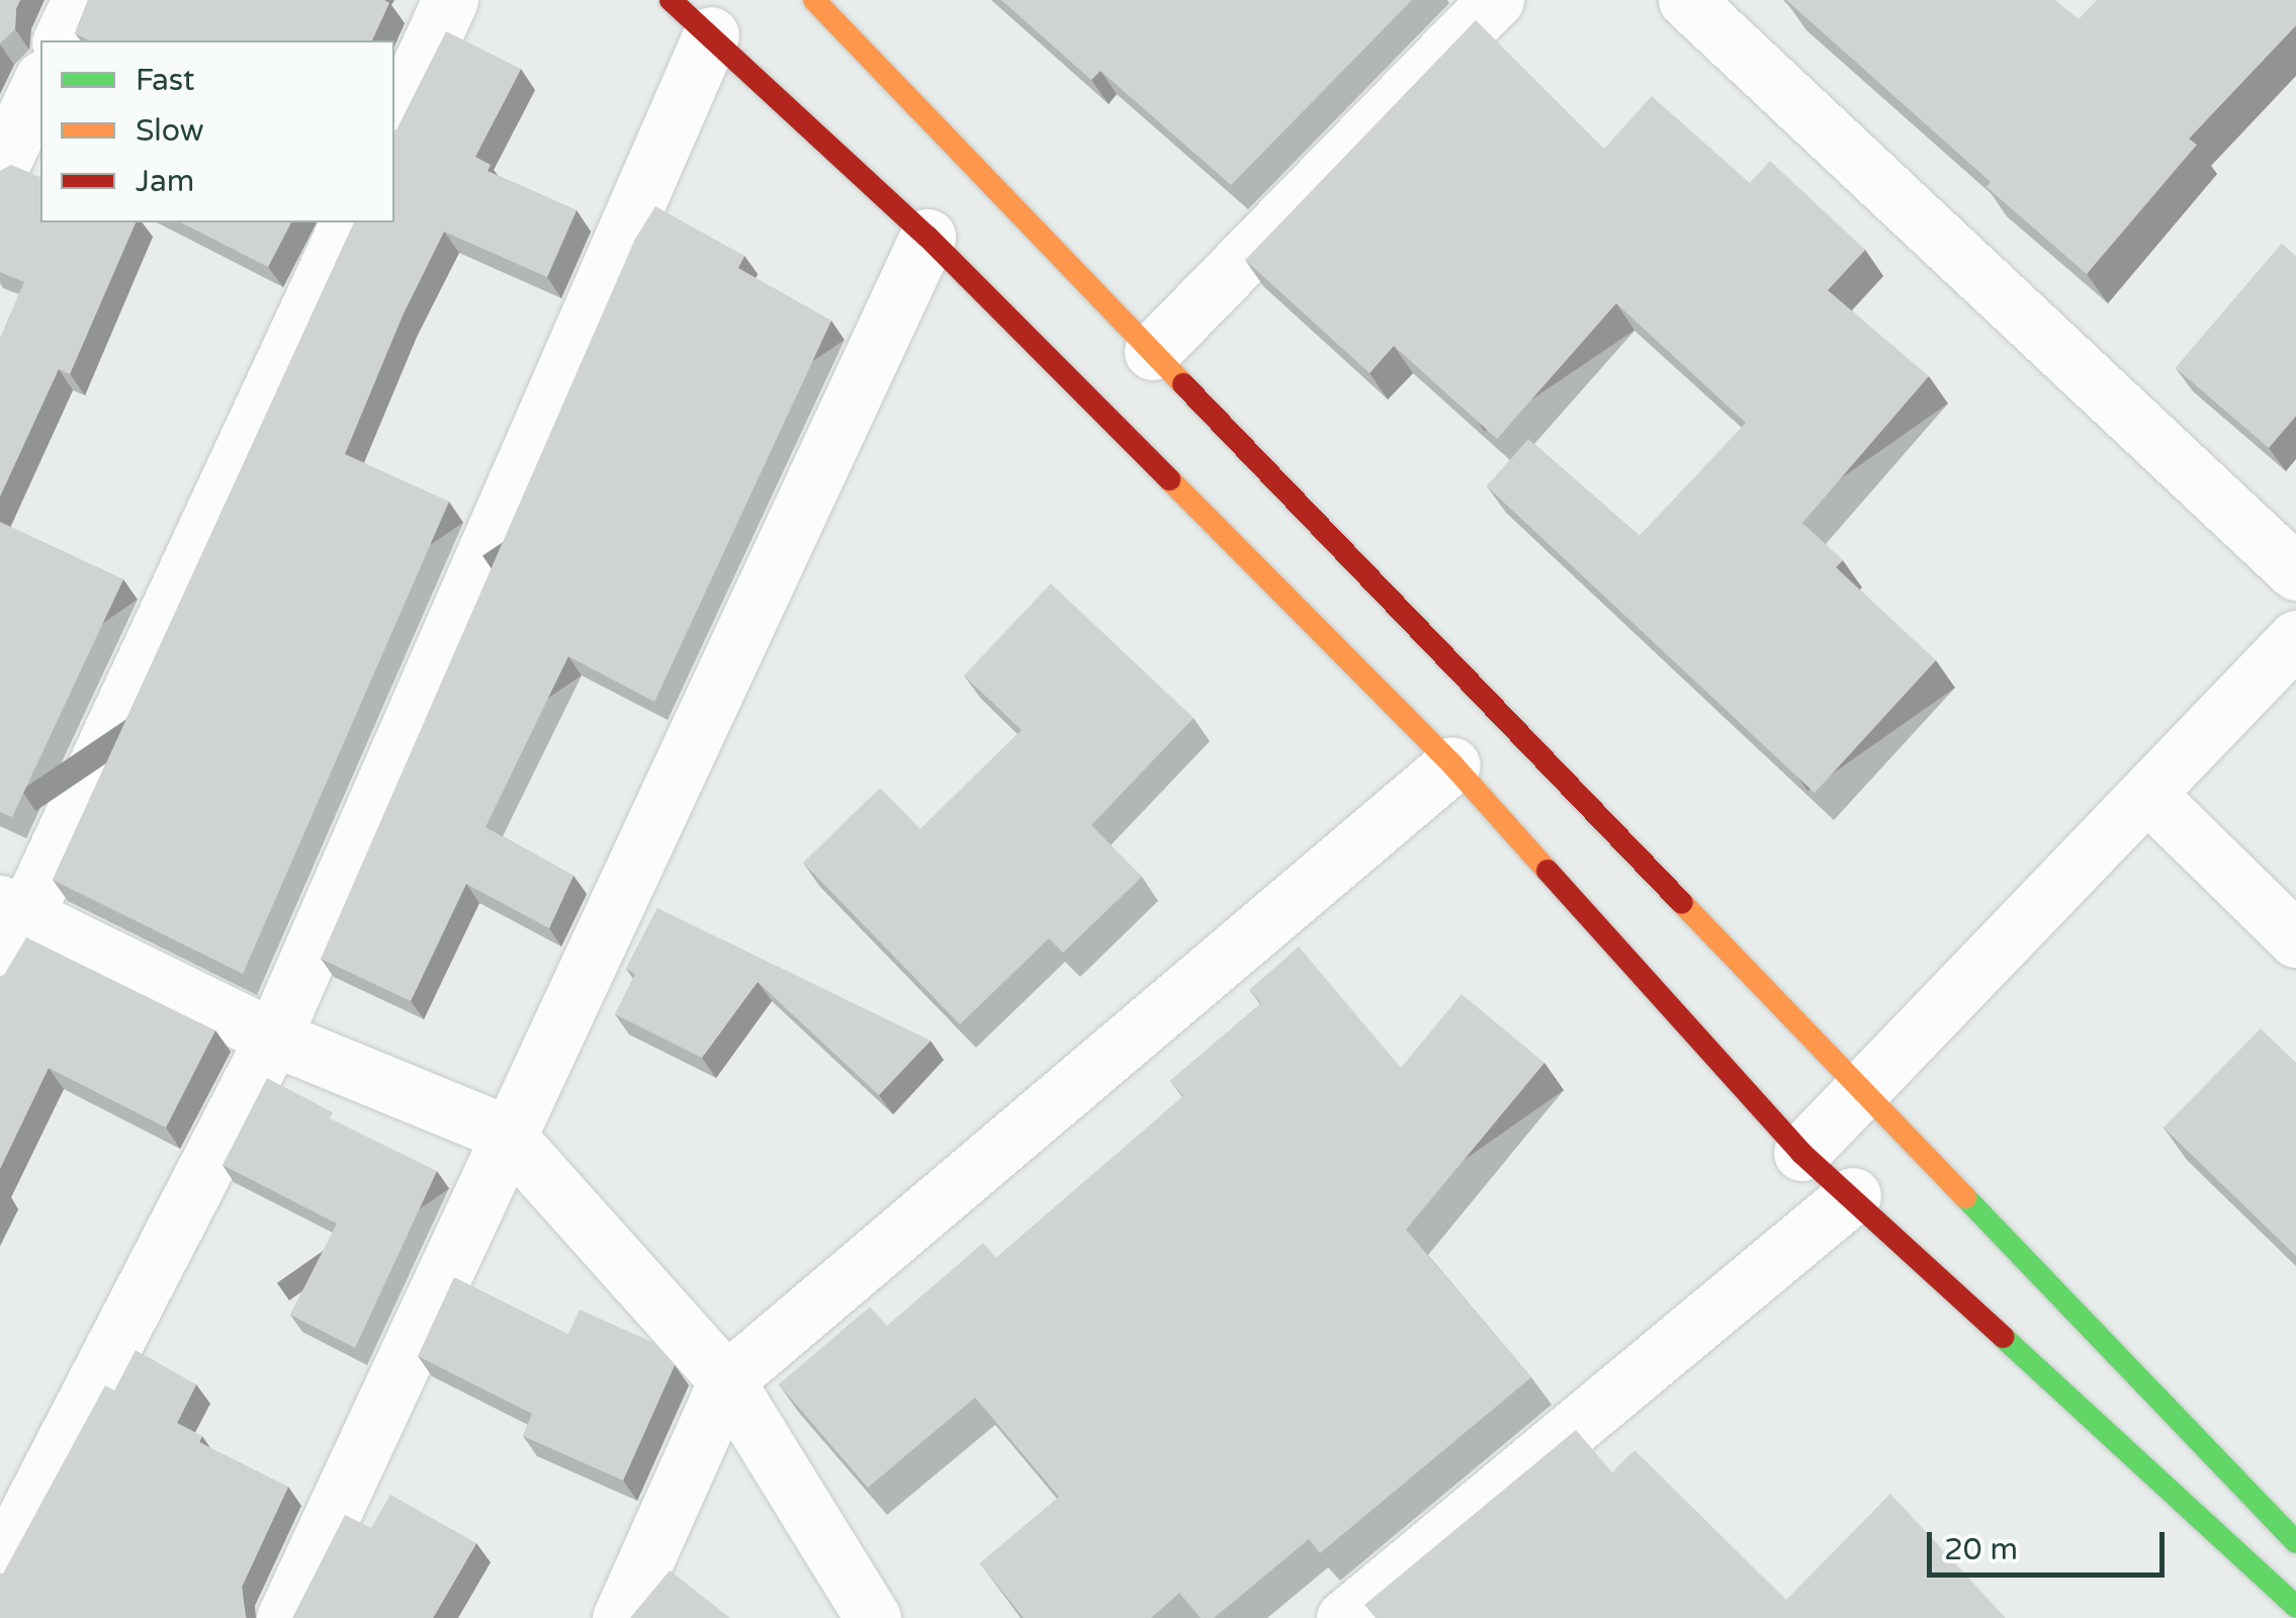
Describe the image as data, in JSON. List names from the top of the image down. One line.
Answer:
{"legend":["Fast","Slow","Jam"],"scale_bar":"20 m"}
